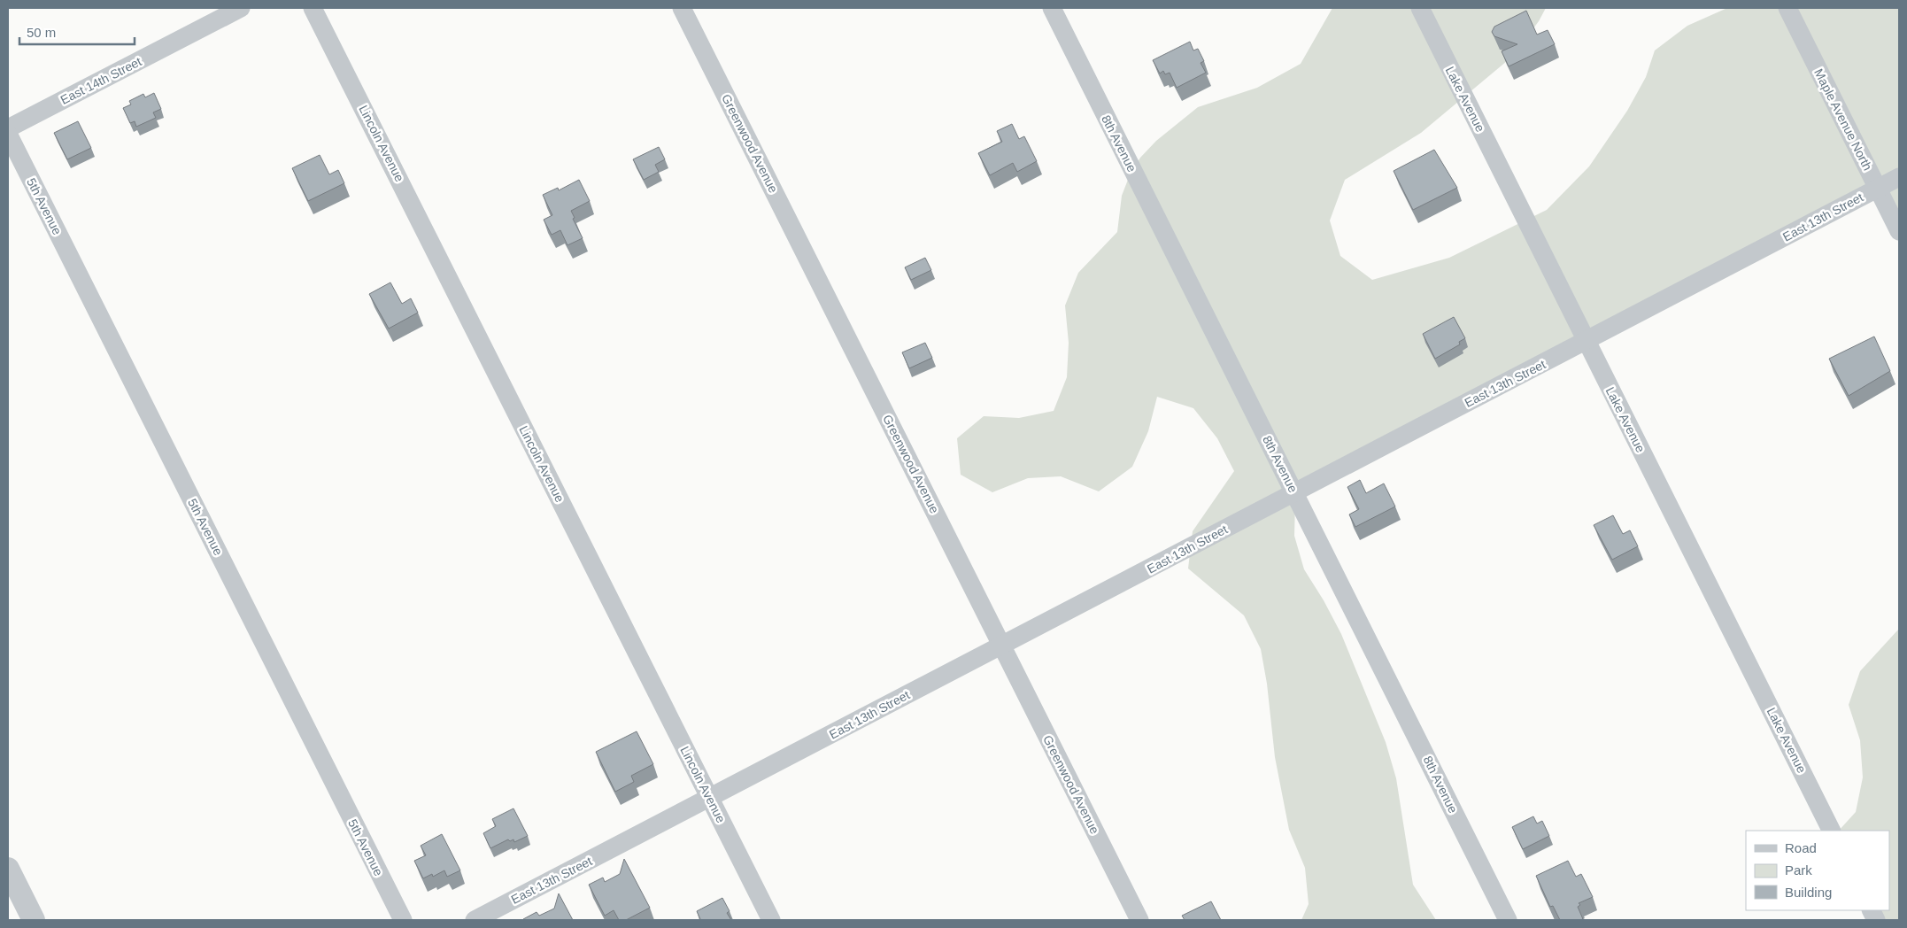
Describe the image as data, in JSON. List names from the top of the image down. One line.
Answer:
{"streets":{"street":["East 14th Street","Lake Avenue","Maple Avenue North","Lincoln Avenue","Greenwood Avenue","8th Avenue","5th Avenue","East 13th Street"]},"crossings":[["Lake Avenue","East 13th Street"],["Maple Avenue North","East 13th Street"],["Lincoln Avenue","East 13th Street"],["Greenwood Avenue","East 13th Street"],["8th Avenue","East 13th Street"]],"legend":["Road","Park","Building"],"scale_bar":"50 m"}
